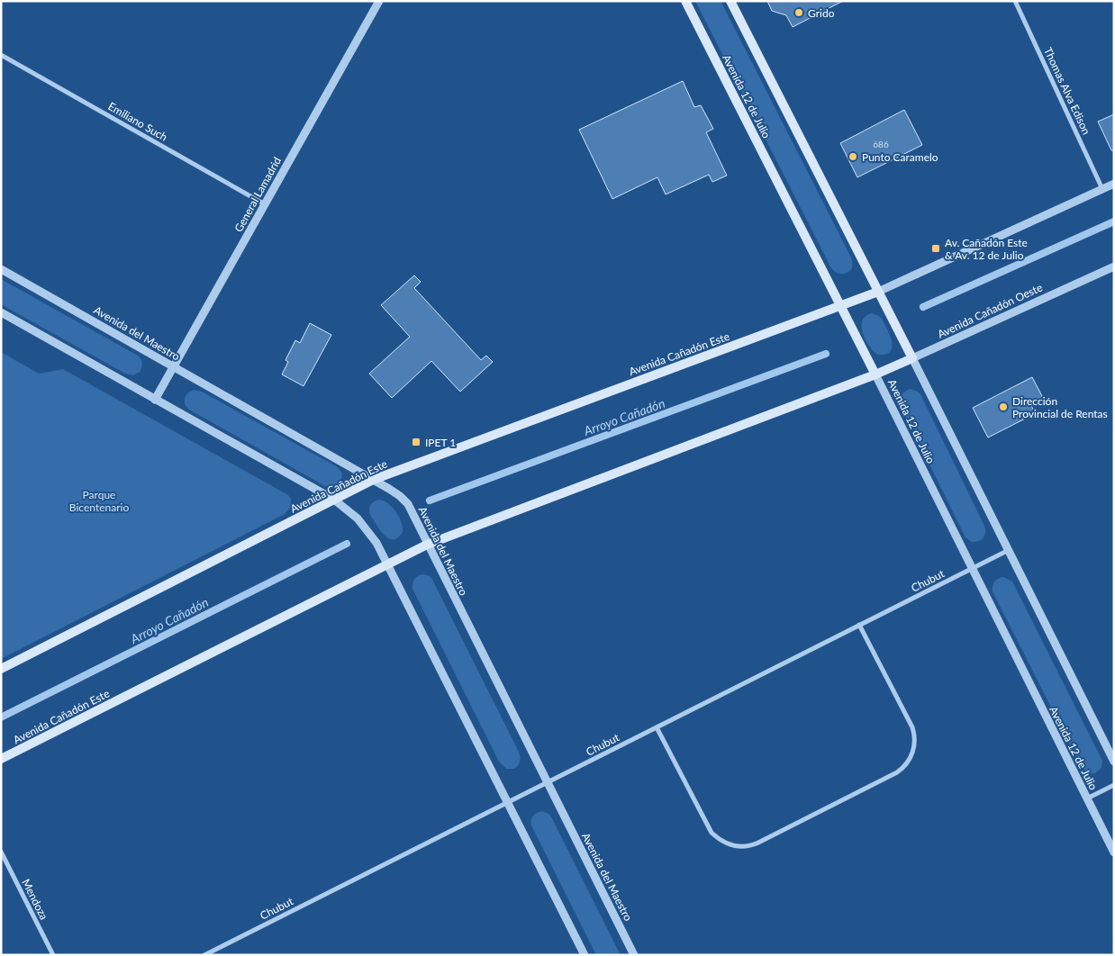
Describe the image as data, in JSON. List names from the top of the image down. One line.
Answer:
{"streets":{"main road":["Avenida 12 de Julio","Avenida Cañadón Oeste","Avenida Cañadón Este"],"street":["Thomas Alva Edison","Emiliano Such","General Lamadrid","Avenida del Maestro","Chubut","Mendoza"]},"crossings":[["Avenida 12 de Julio","Avenida Cañadón Oeste"],["Avenida 12 de Julio","Avenida Cañadón Este"],["Avenida 12 de Julio","Chubut"],["Emiliano Such","General Lamadrid"],["General Lamadrid","Avenida del Maestro"],["Avenida Cañadón Oeste","Avenida Cañadón Este"],["Avenida del Maestro","Avenida Cañadón Este"],["Avenida del Maestro","Chubut"]],"water":["Arroyo Cañadón"],"parks":["Parque Bicentenario"],"places":{"other":["Grido","Punto Caramelo","Dirección Provincial de Rentas"],"transit":["Av. Cañadón Este & Av. 12 de Julio","IPET 1"]},"house_numbers":["686"]}
